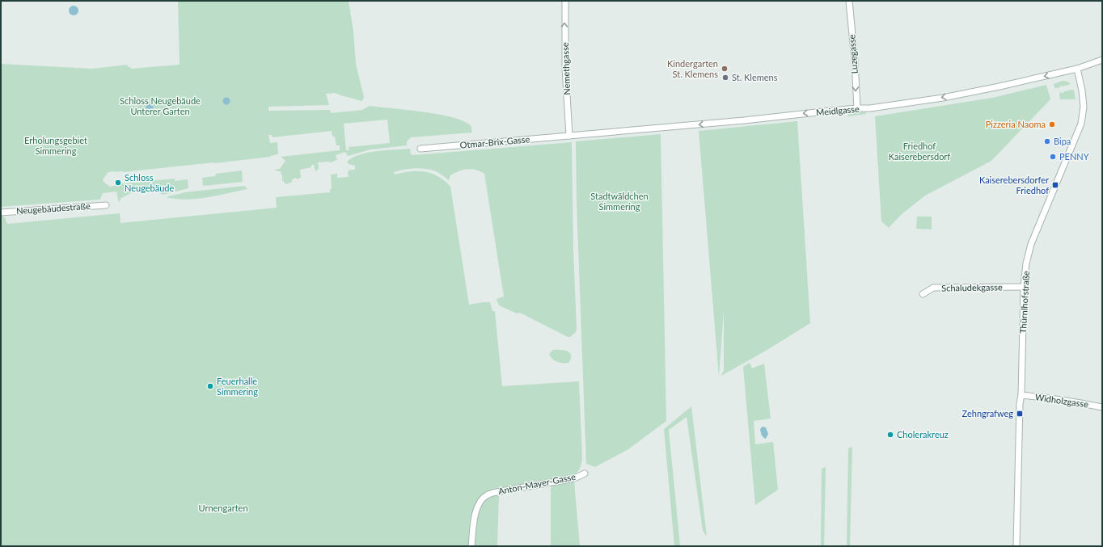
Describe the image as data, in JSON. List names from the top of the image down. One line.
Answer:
{"streets":{"street":["Luzegasse","Nemethgasse","Meidlgasse","Otmar-Brix-Gasse","Neugebäudestraße","Schaludekgasse","Thürnlhofstraße","Widholzgasse","Anton-Mayer-Gasse"]},"crossings":[["Luzegasse","Meidlgasse"],["Nemethgasse","Meidlgasse"],["Nemethgasse","Otmar-Brix-Gasse"],["Meidlgasse","Otmar-Brix-Gasse"],["Meidlgasse","Thürnlhofstraße"],["Schaludekgasse","Thürnlhofstraße"],["Thürnlhofstraße","Widholzgasse"]],"one_way":["Luzegasse","Nemethgasse","Meidlgasse"],"parks":["Schloss Neugebäude Unterer Garten","Erholungsgebiet Simmering","Friedhof Kaiserebersdorf","Stadtwäldchen Simmering","Urnengarten"],"places":{"other":["Kindergarten St. Klemens","St. Klemens","Pizzeria Naoma","Bipa","PENNY","Schloss Neugebäude","Feuerhalle Simmering","Cholerakreuz"],"transit":["Kaiserebersdorfer Friedhof","Zehngrafweg"]}}
